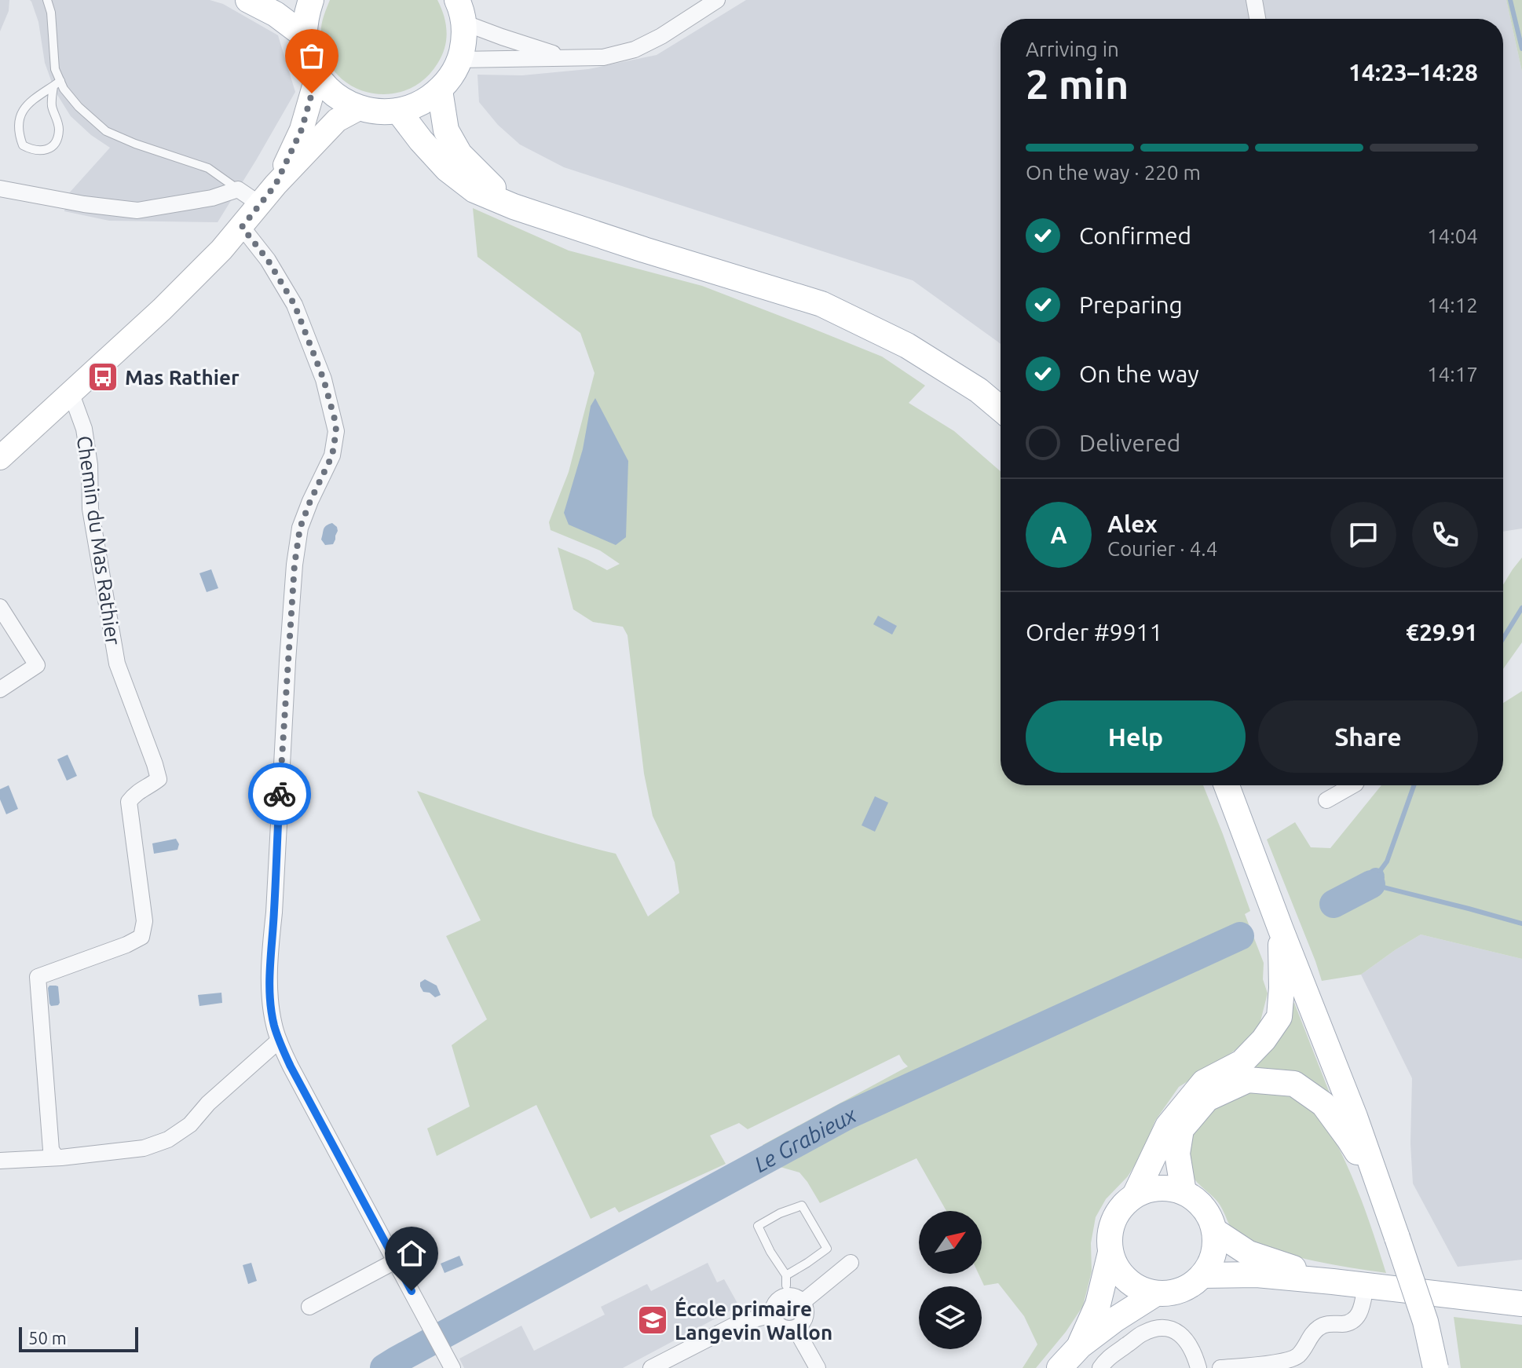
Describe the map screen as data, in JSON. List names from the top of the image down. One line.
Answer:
{"streets":{"street":["Chemin du Mas Rathier"]},"water":["Le Grabieux"],"places":{"bus stop":["Mas Rathier"],"school or university":["École primaire Langevin Wallon"]},"scale_bar":"50 m","north":"top right","page":{"heading":["2 min","Arriving in","14:23–14:28"],"panel":["Alex","Courier · 4.4","Order #9911","€29.91"],"bar":"On the way · 220 m","list":[["Confirmed","14:04"],["Preparing","14:12"],["On the way","14:17"],"Delivered"],"round":"A","buttons":["Help","Share"],"scale":"50 m"}}
